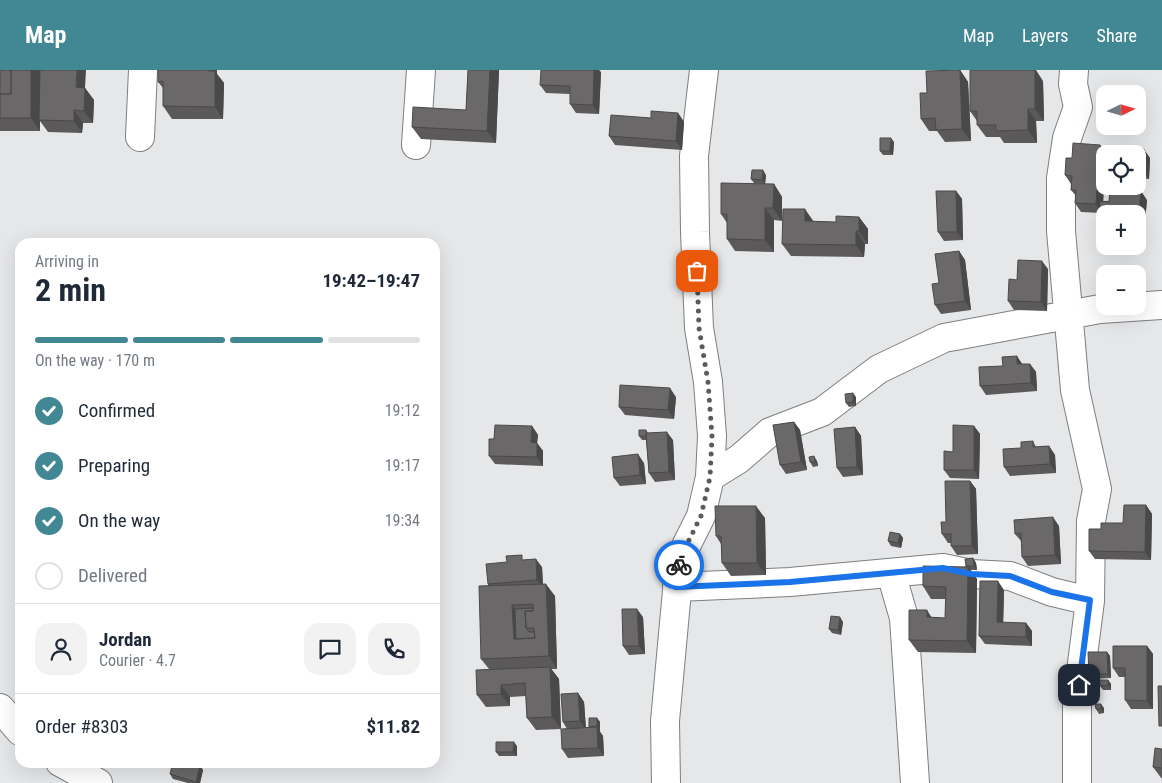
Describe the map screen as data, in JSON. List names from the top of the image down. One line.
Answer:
{"north":"right","page":{"header":"Map","nav":["Map","Layers","Share"],"map_buttons":["+","−"],"heading":["2 min","Arriving in","19:42–19:47"],"panel":["Jordan","Courier · 4.7","Order #8303","$11.82"],"bar":"On the way · 170 m","list":[["Confirmed","19:12"],["Preparing","19:17"],["On the way","19:34"],"Delivered"]}}
